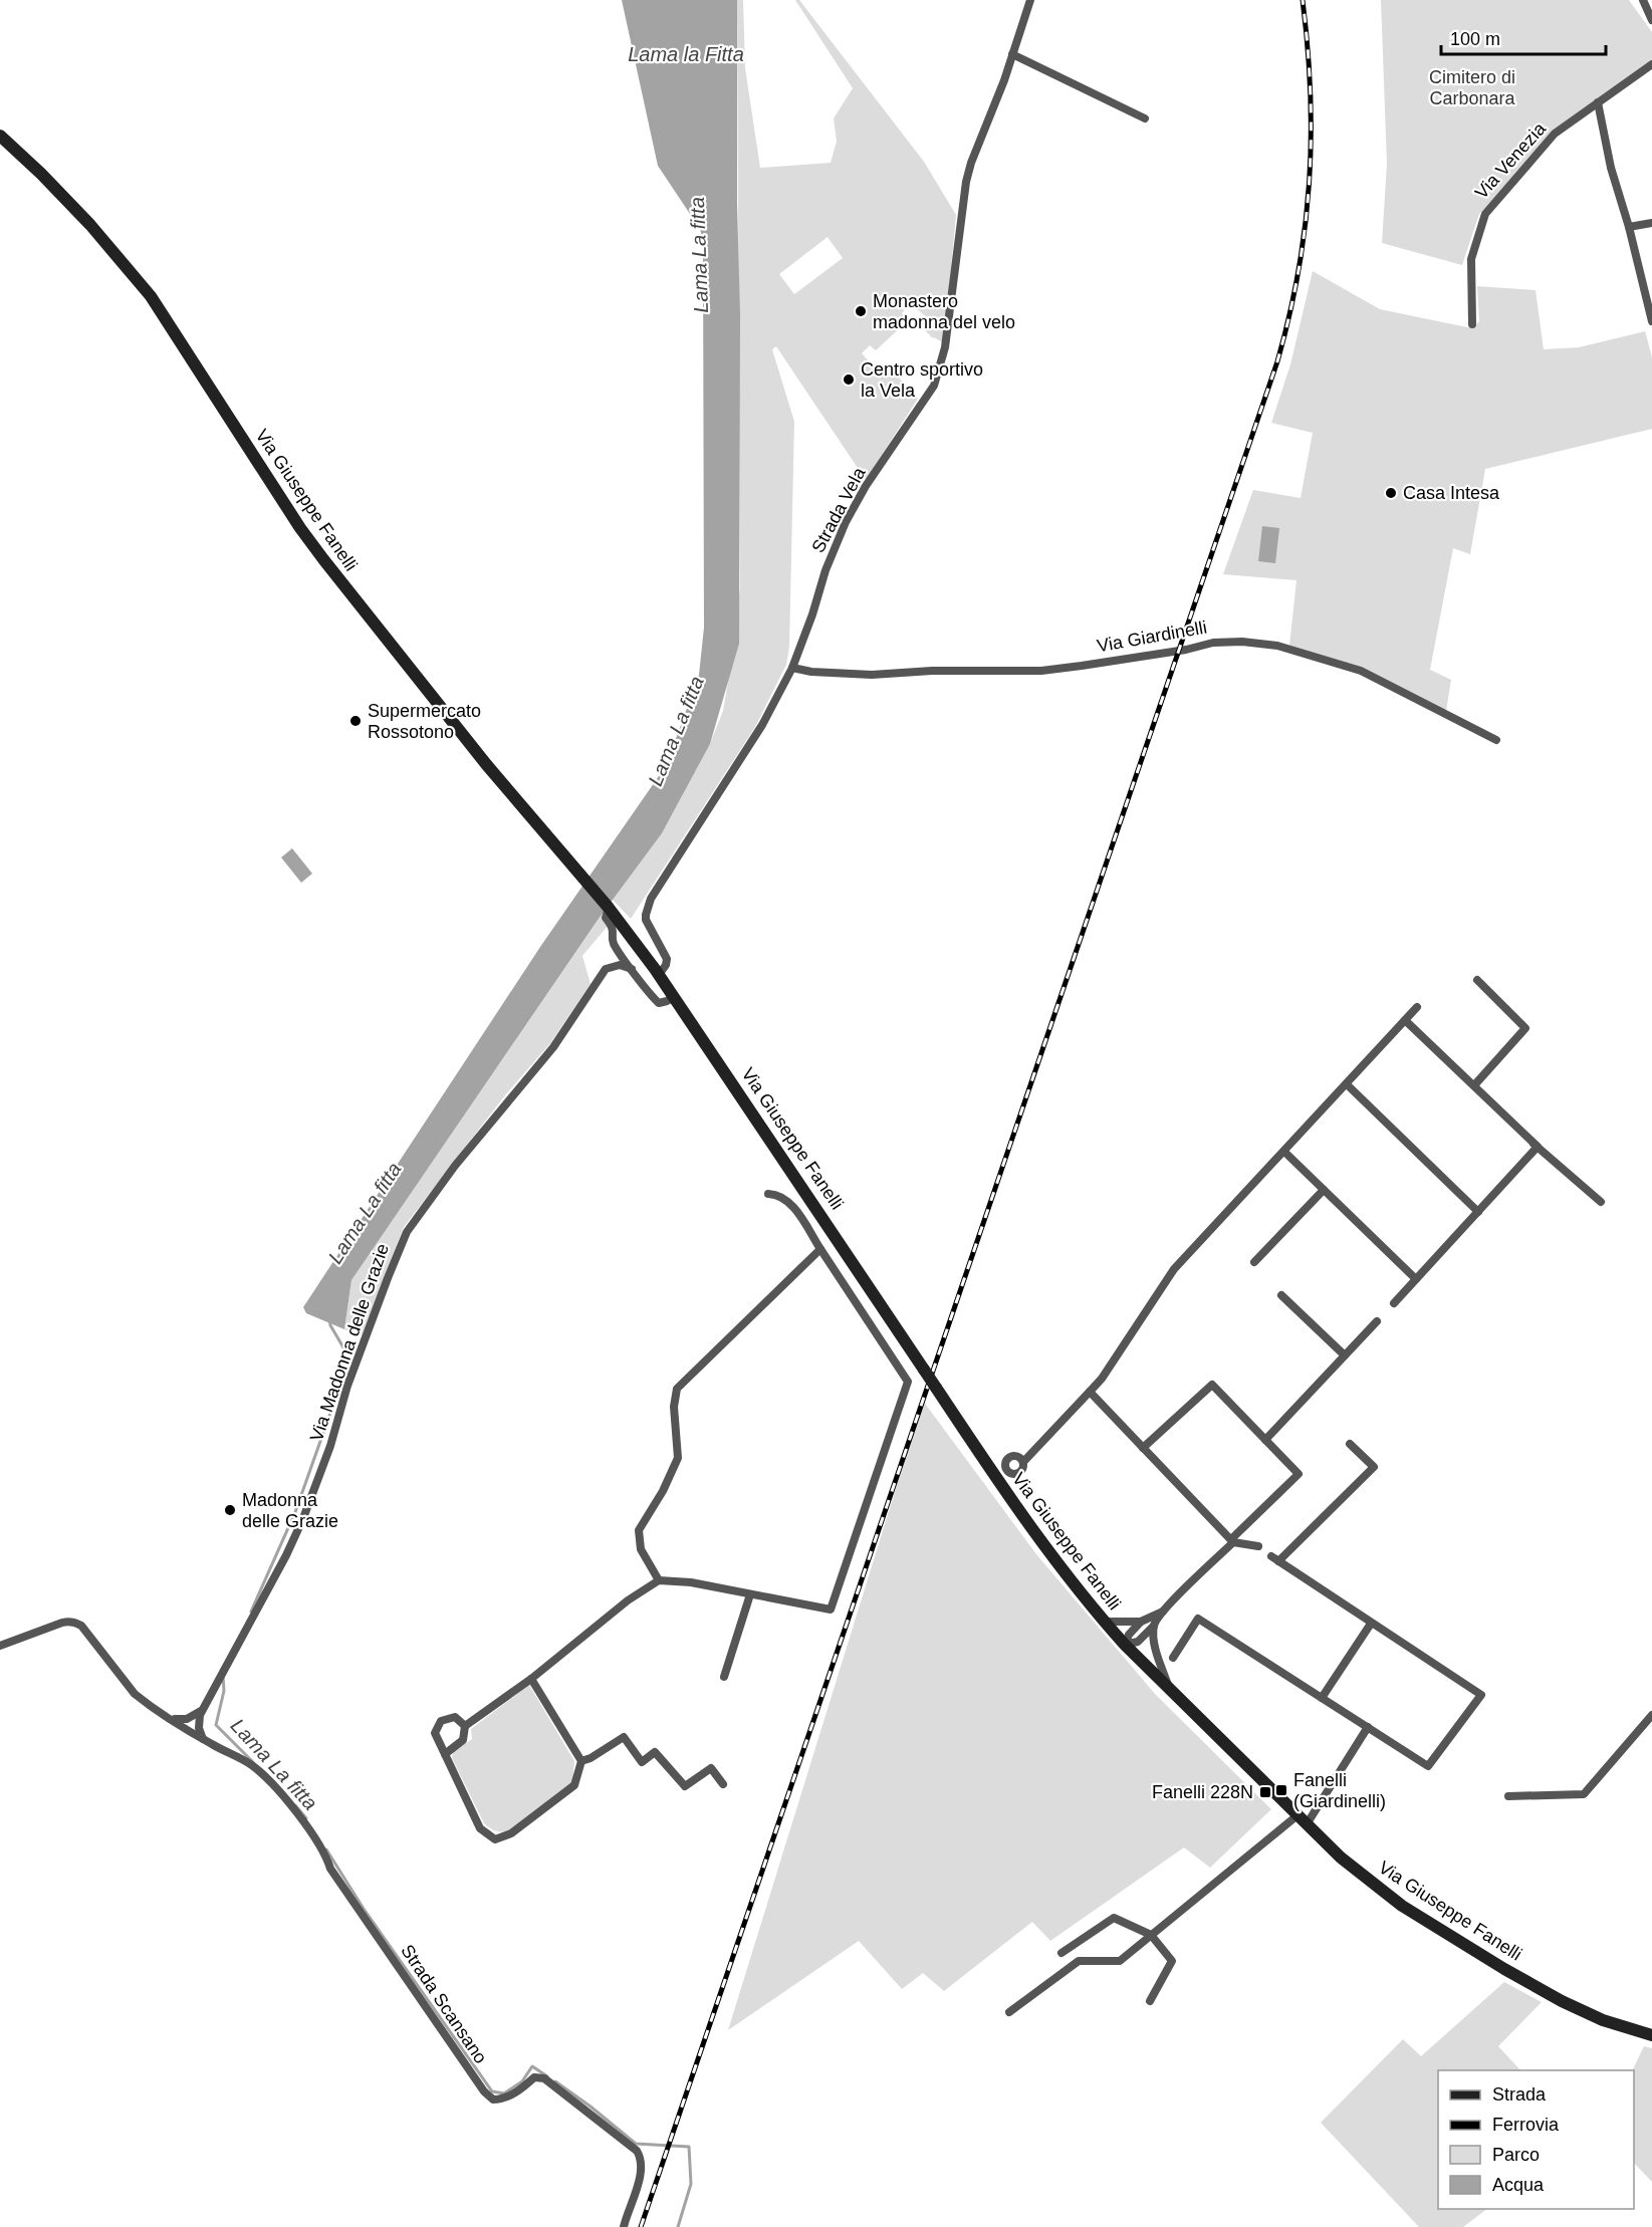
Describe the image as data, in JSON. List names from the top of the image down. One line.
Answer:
{"streets":{"main road":["Via Giuseppe Fanelli"],"street":["Via Venezia","Strada Vela","Via Giardinelli","Via Madonna delle Grazie","Strada Scansano"]},"crossings":[["Via Giuseppe Fanelli","Strada Vela"],["Strada Vela","Via Giardinelli"]],"water":["Lama la Fitta","Lama La fitta"],"parks":["Cimitero di Carbonara"],"places":{"other":["Monastero madonna del velo","Centro sportivo la Vela","Casa Intesa","Supermercato Rossotono","Madonna delle Grazie"],"transit":["Fanelli (Giardinelli)","Fanelli 228N"]},"legend":["Strada","Ferrovia","Parco","Acqua"],"scale_bar":"100 m"}
